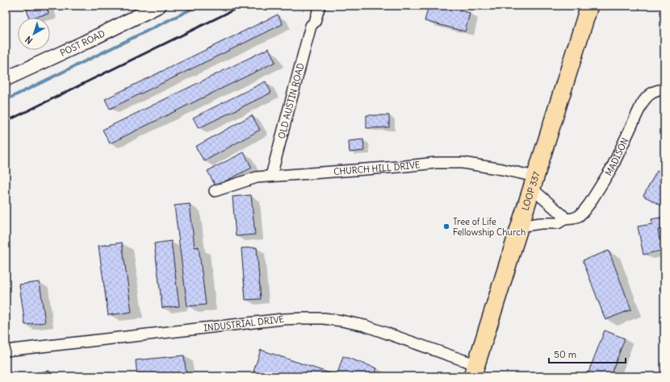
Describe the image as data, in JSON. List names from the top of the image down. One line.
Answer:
{"streets":{"main road":["LOOP 337"],"street":["POST ROAD","OLD AUSTIN ROAD","MADISON","CHURCH HILL DRIVE","INDUSTRIAL DRIVE"]},"crossings":[["OLD AUSTIN ROAD","CHURCH HILL DRIVE"],["MADISON","LOOP 337"],["CHURCH HILL DRIVE","LOOP 337"],["LOOP 337","INDUSTRIAL DRIVE"]],"places":["Tree of Life Fellowship Church"],"scale_bar":"50 m","north":"bottom left"}
